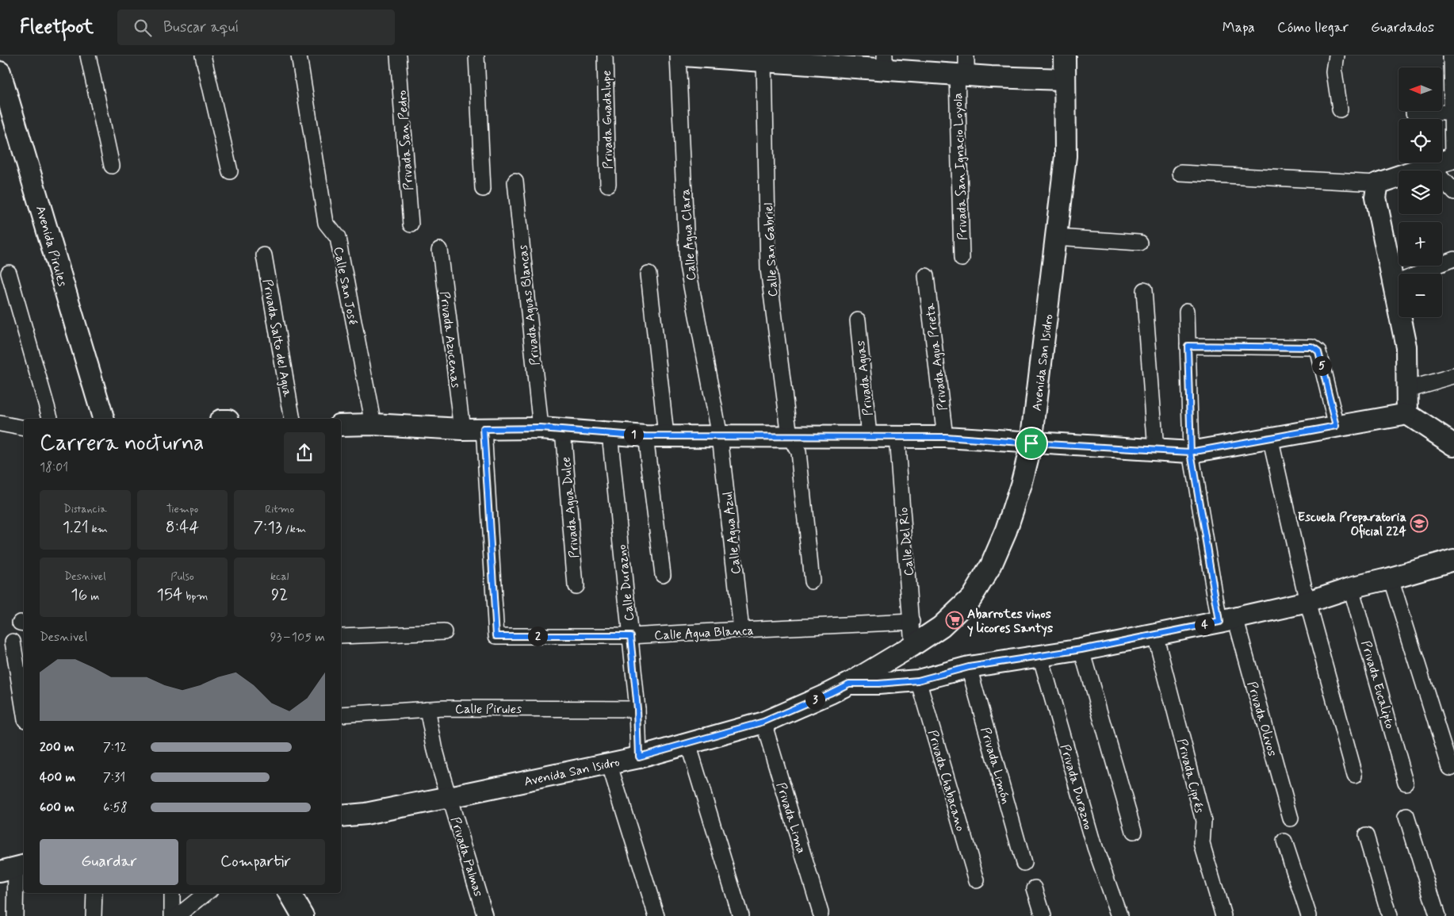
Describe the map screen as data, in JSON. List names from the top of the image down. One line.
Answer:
{"streets":{"main road":["Avenida Pirules","Avenida San Isidro"],"street":["Privada Guadalupe","Privada San Pedro","Privada San Ignacio Loyola","Calle Agua Clara","Calle San Gabriel","Calle San José","Privada Aguas Blancas","Privada Salto del Agua","Privada Azucenas","Privada Agua Prieta","Privada Aguas","Privada Agua Dulce","Calle Agua Azul","Calle Del Río","Calle Durazno","Calle Agua Blanca","Privada Eucalipto","Calle Pirules","Privada Olivos","Privada Limón","Privada Ciprés","Privada Chabacano","Privada Durazno","Privada Lima","Privada Palmas"]},"crossings":[["Calle Agua Clara","Calle Agua Azul"],["Avenida San Isidro","Calle Del Río"],["Avenida San Isidro","Calle Durazno"],["Avenida San Isidro","Privada Lima"],["Avenida San Isidro","Privada Palmas"],["Calle Agua Azul","Calle Agua Blanca"],["Calle Del Río","Calle Agua Blanca"],["Calle Durazno","Calle Agua Blanca"],["Calle Durazno","Calle Pirules"],["Calle Pirules","Privada Palmas"]],"places":{"school or university":["Escuela Preparatoria Oficial 224"],"supermarket":["Abarrotes vinos y licores Santys"]},"north":"left","page":{"header":"Fleetfoot","search":"Buscar aquí","nav":["Mapa","Cómo llegar","Guardados"],"map_buttons":["+","−"],"pins":["5","1","4","2","3"],"heading":["Carrera nocturna","18:01"],"stats":[["Distancia","1.21 km"],["Tiempo","8:44"],["Ritmo","7:13 /km"],["Desnivel","16 m"],["Pulso","154 bpm"],["kcal","92"]],"chart":["Desnivel","93–105 m"],"list":[{"name":"200 m","note":"7:12"},{"name":"400 m","note":"7:31"},{"name":"600 m","note":"6:58"}],"buttons":["Guardar","Compartir"]}}
